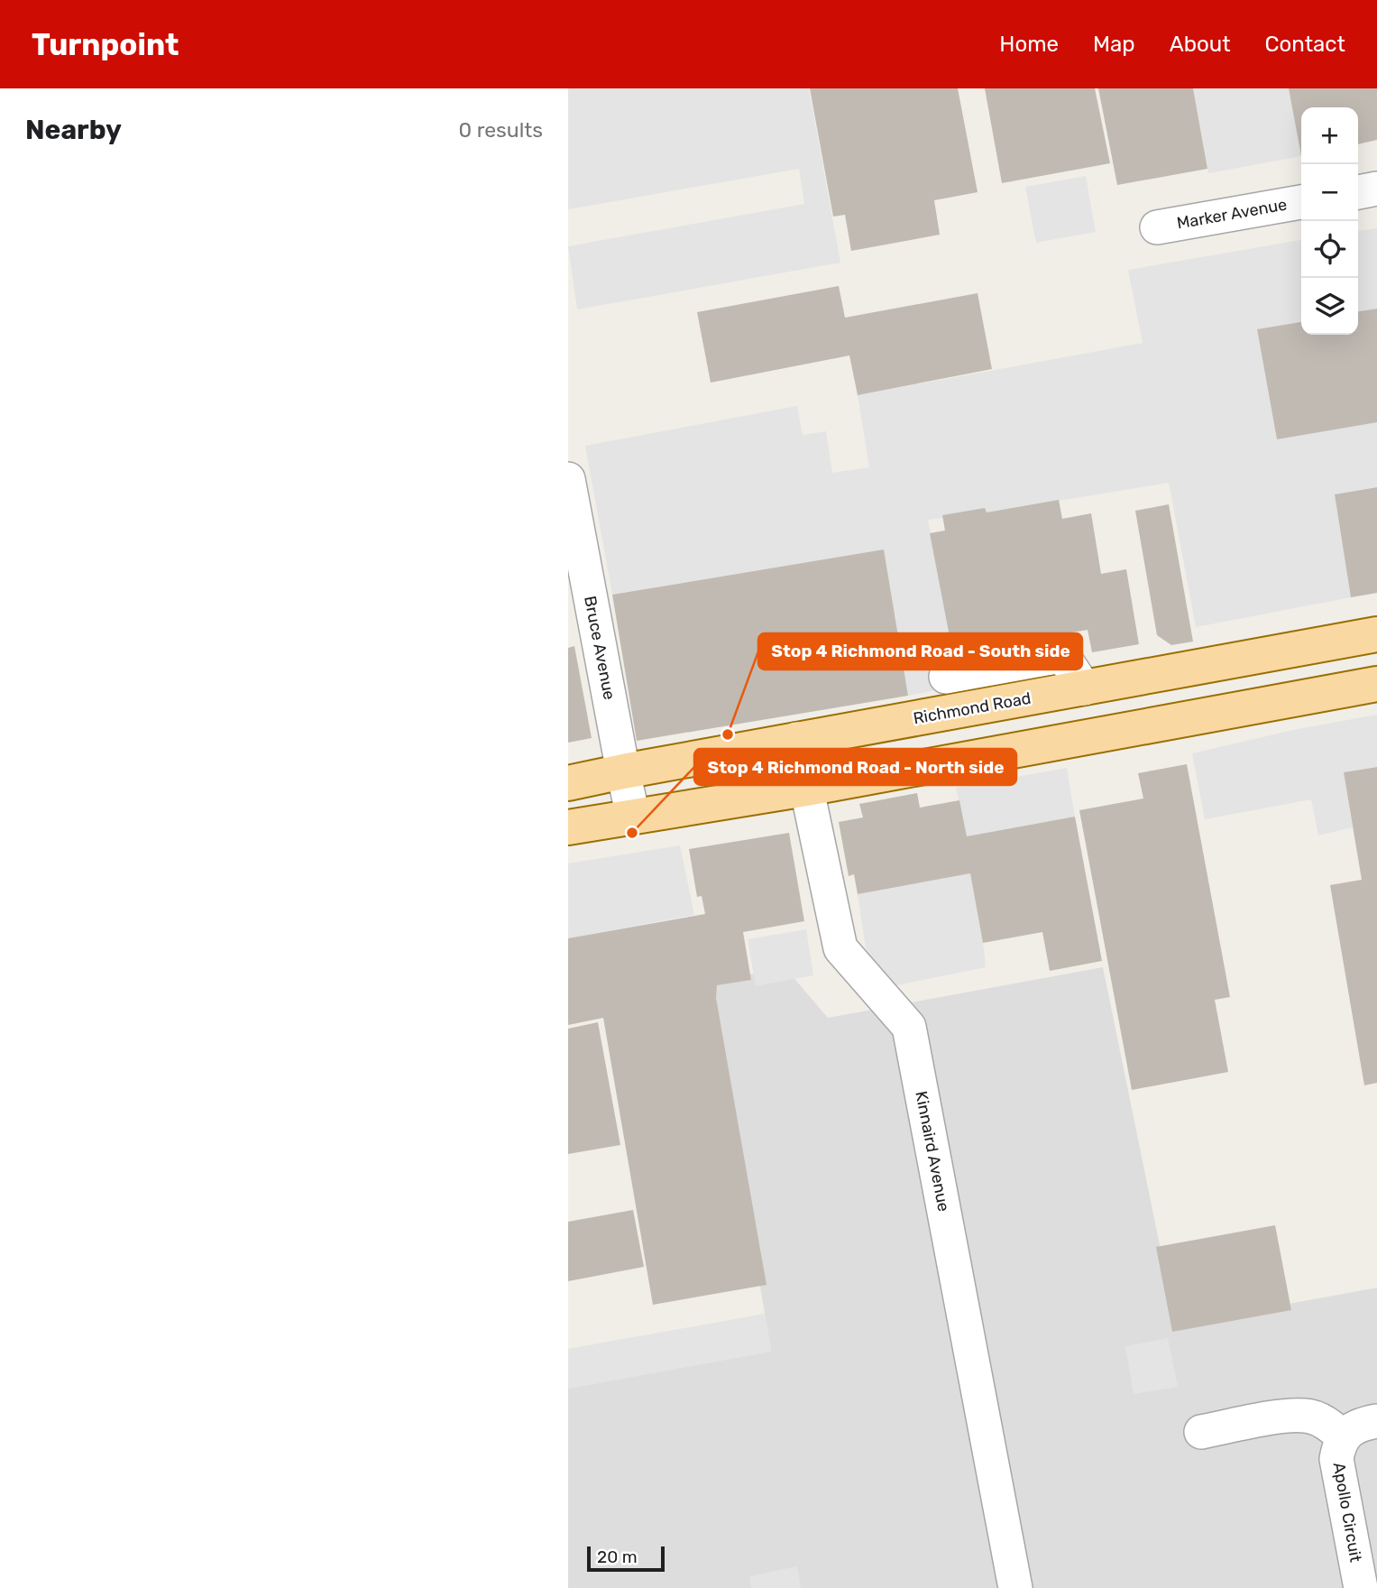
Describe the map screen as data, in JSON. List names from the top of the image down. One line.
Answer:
{"streets":{"main road":["Richmond Road"],"street":["Marker Avenue","Bruce Avenue","Kinnaird Avenue","Apollo Circuit"]},"crossings":[["Bruce Avenue","Richmond Road"],["Richmond Road","Kinnaird Avenue"]],"places":["Stop 4 Richmond Road - South side","Stop 4 Richmond Road - North side"],"scale_bar":"20 m","page":{"header":"Turnpoint","nav":["Home","Map","About","Contact"],"heading":["Nearby","0 results"],"map_buttons":["+","−"],"scale":"20 m"}}
